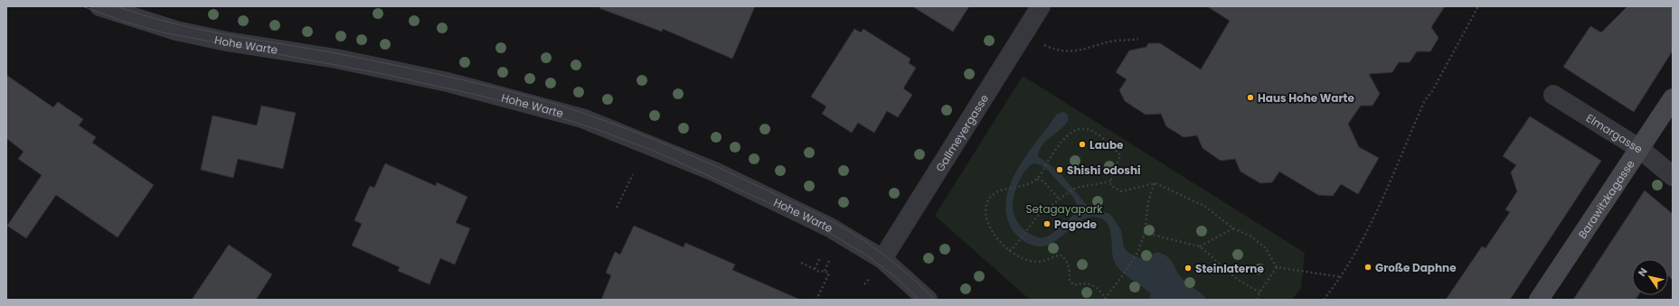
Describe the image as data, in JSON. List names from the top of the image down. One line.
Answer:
{"streets":{"main road":["Barawitzkagasse"],"street":["Hohe Warte","Gallmeyergasse","Elmargasse"]},"crossings":[["Hohe Warte","Gallmeyergasse"],["Elmargasse","Barawitzkagasse"]],"parks":["Setagayapark"],"places":["Haus Hohe Warte","Laube","Shishi odoshi","Pagode","Große Daphne","Steinlaterne"],"north":"top left"}
